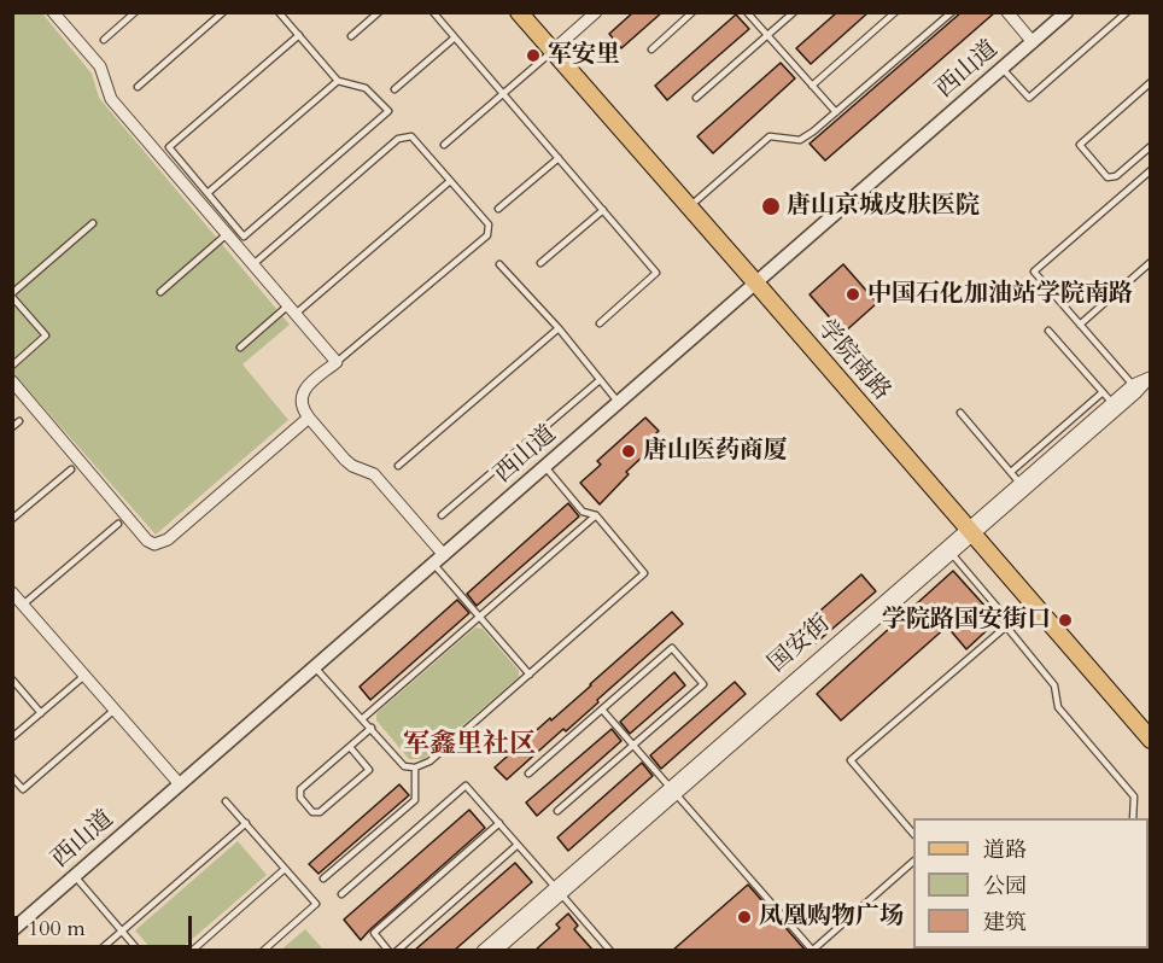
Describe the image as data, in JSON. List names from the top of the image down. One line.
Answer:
{"streets":{"main road":["学院南路"],"street":["西山道","国安街"]},"crossings":[["西山道","学院南路"],["学院南路","国安街"]],"districts":["军鑫里社区"],"places":["军安里","唐山京城皮肤医院","中国石化加油站学院南路","唐山医药商厦","学院路国安街口","凤凰购物广场"],"legend":["道路","公园","建筑"],"scale_bar":"100 m"}
